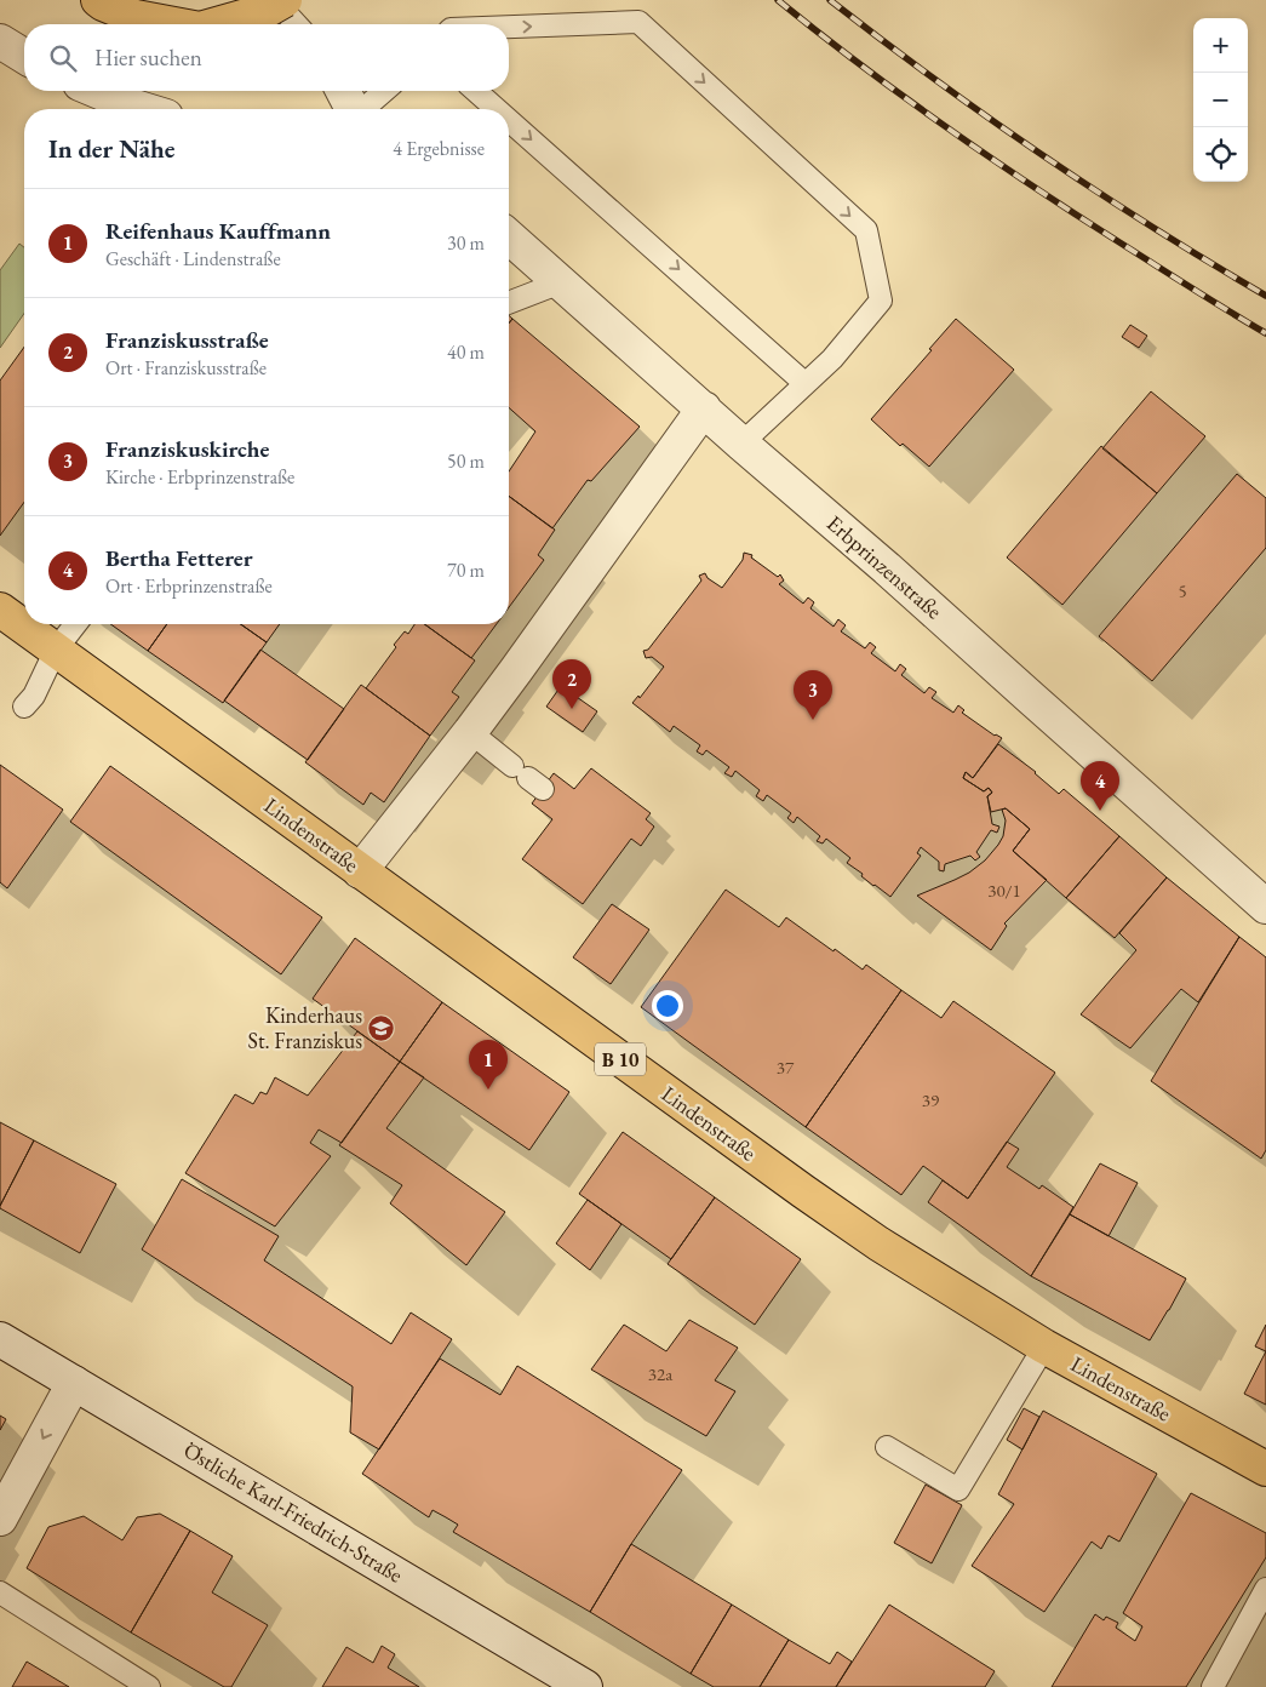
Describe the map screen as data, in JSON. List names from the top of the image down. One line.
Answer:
{"streets":{"main road":["Lindenstraße","B 10"],"street":["Erbprinzenstraße","Östliche Karl-Friedrich-Straße"]},"places":{"school or university":["Kinderhaus St. Franziskus"]},"house_numbers":["5","30/1","37","39","32a"],"page":{"map_buttons":["+","−"],"search":"Hier suchen","heading":["In der Nähe","4 Ergebnisse"],"list":[{"mark":"1","name":"Reifenhaus Kauffmann","note":"Geschäft · Lindenstraße","value":"30 m"},{"mark":"2","name":"Franziskusstraße","note":"Ort · Franziskusstraße","value":"40 m"},{"mark":"3","name":"Franziskuskirche","note":"Kirche · Erbprinzenstraße","value":"50 m"},{"mark":"4","name":"Bertha Fetterer","note":"Ort · Erbprinzenstraße","value":"70 m"}],"pins":["2","3","4","1"]}}
